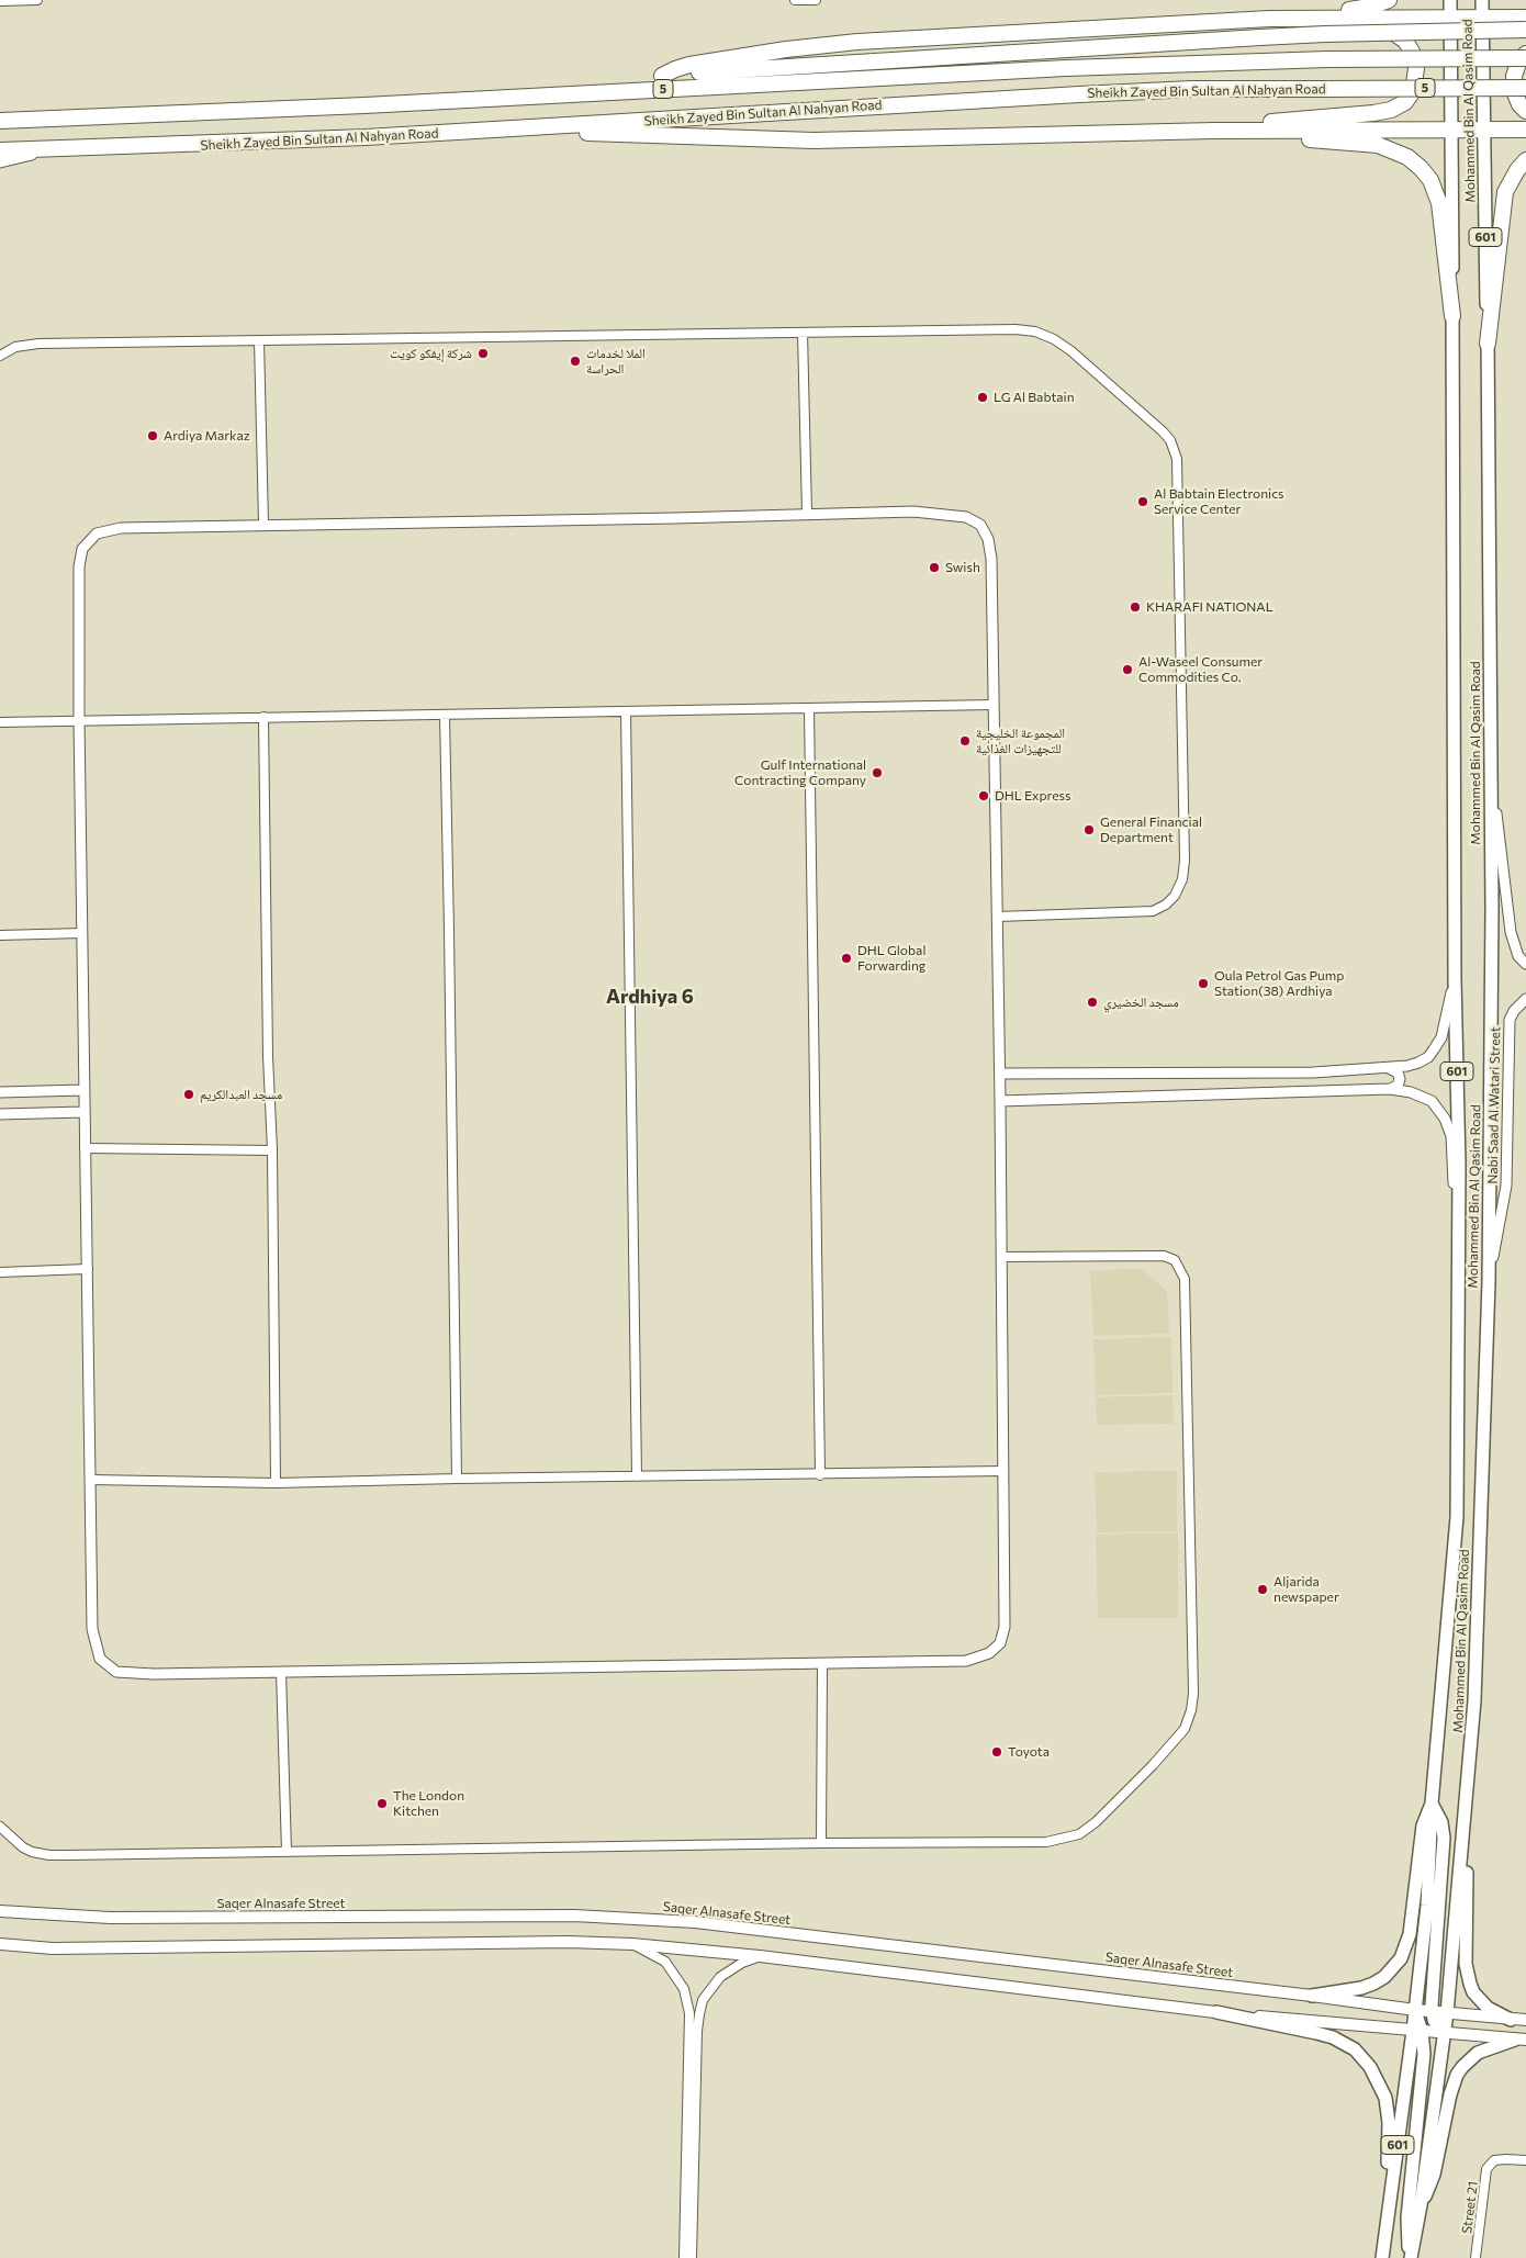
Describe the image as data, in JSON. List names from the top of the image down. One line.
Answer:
{"streets":{"highway":["5","Sheikh Zayed Bin Sultan Al Nahyan Road"],"main road":["Mohammed Bin Al Qasim Road","601","Saqer Alnasafe Street"],"street":["Nabi Saad Al Watari Street","Street 21"]},"crossings":[["Mohammed Bin Al Qasim Road","Nabi Saad Al Watari Street"],["Mohammed Bin Al Qasim Road","Saqer Alnasafe Street"]],"districts":["Ardhiya 6"],"places":["شركة إيفكو كويت","الملا لخدمات الحراسة","LG Al Babtain","Ardiya Markaz","Al Babtain Electronics Service Center","Swish","KHARAFI NATIONAL","Al-Waseel Consumer Commodities Co.","المجموعة الخليجية للتجهيزات الغذائية","Gulf International Contracting Company","DHL Express","General Financial Department","DHL Global Forwarding","Oula Petrol Gas Pump Station(38) Ardhiya","مسجد الخضيري","مسجد العبدالكريم","Aljarida newspaper","Toyota","The London Kitchen"]}
